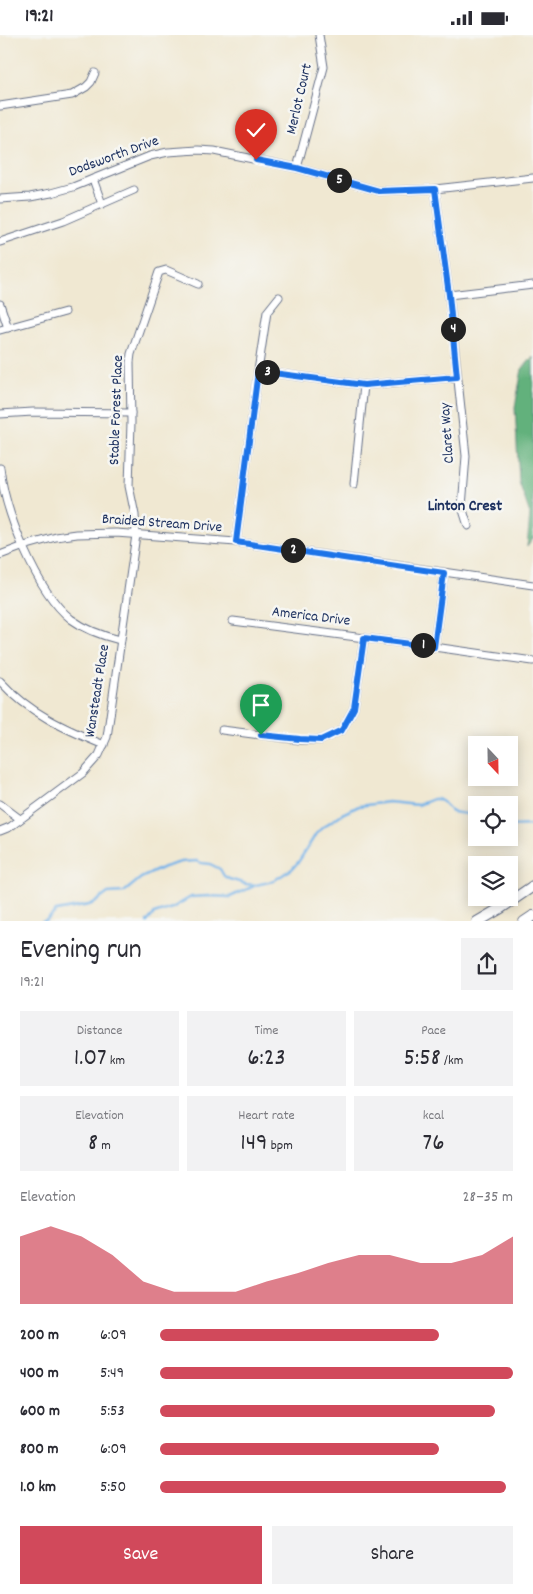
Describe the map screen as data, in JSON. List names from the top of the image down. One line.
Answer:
{"streets":{"street":["Merlot Court","Dodsworth Drive","Stable Forest Place","Claret Way","Braided Stream Drive","America Drive","Wansteadt Place"]},"crossings":[["Merlot Court","Dodsworth Drive"],["Dodsworth Drive","Claret Way"],["Stable Forest Place","Braided Stream Drive"],["Stable Forest Place","Wansteadt Place"],["Braided Stream Drive","Wansteadt Place"]],"districts":["Linton Crest"],"north":"bottom","page":{"status":"19:21","pins":["5","4","3","2","1"],"heading":["Evening run","19:21"],"stats":[["Distance","1.07 km"],["Time","6:23"],["Pace","5:58 /km"],["Elevation","8 m"],["Heart rate","149 bpm"],["kcal","76"]],"chart":["Elevation","28–35 m"],"list":[{"name":"200 m","note":"6:09"},{"name":"400 m","note":"5:49"},{"name":"600 m","note":"5:53"},{"name":"800 m","note":"6:09"},{"name":"1.0 km","note":"5:50"}],"buttons":["Save","Share"]}}
